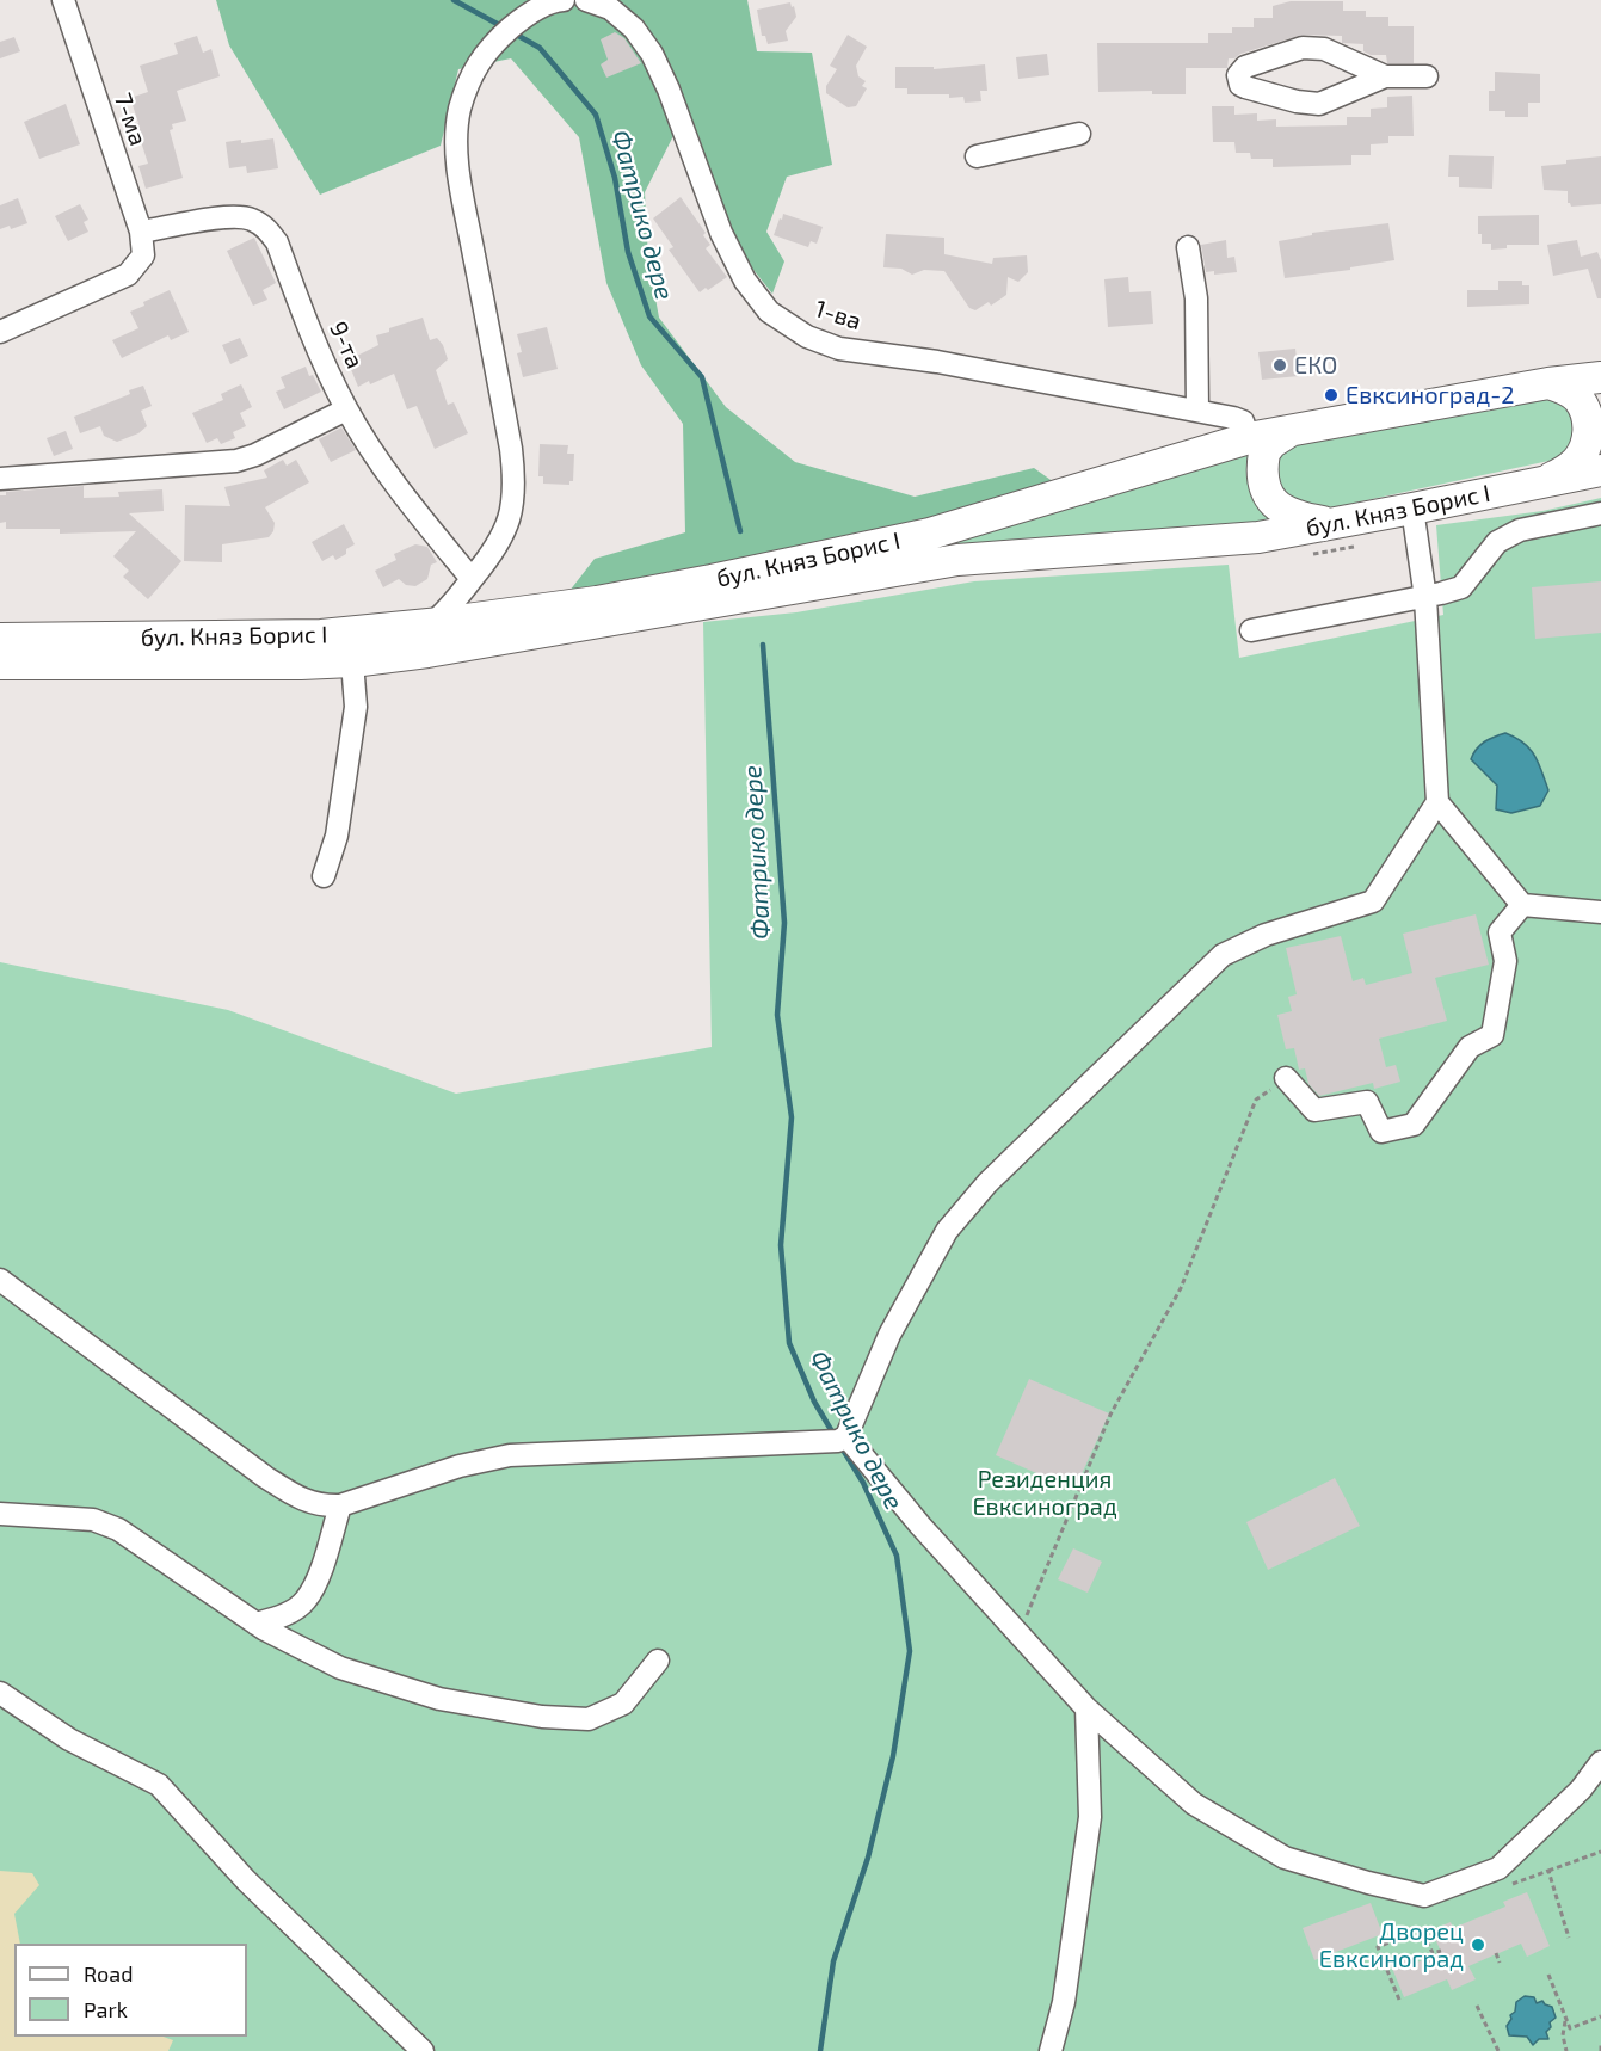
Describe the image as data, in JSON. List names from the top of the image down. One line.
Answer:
{"streets":{"highway":["бул. Княз Борис I"],"street":["7-ма","1-ва","9-та"]},"crossings":[["7-ма","9-та"],["1-ва","бул. Княз Борис I"]],"water":["Фатрико дере"],"parks":["Резиденция Евксиноград"],"places":["ЕКО","Евксиноград-2","Дворец Евксиноград"],"legend":["Road","Park"]}
